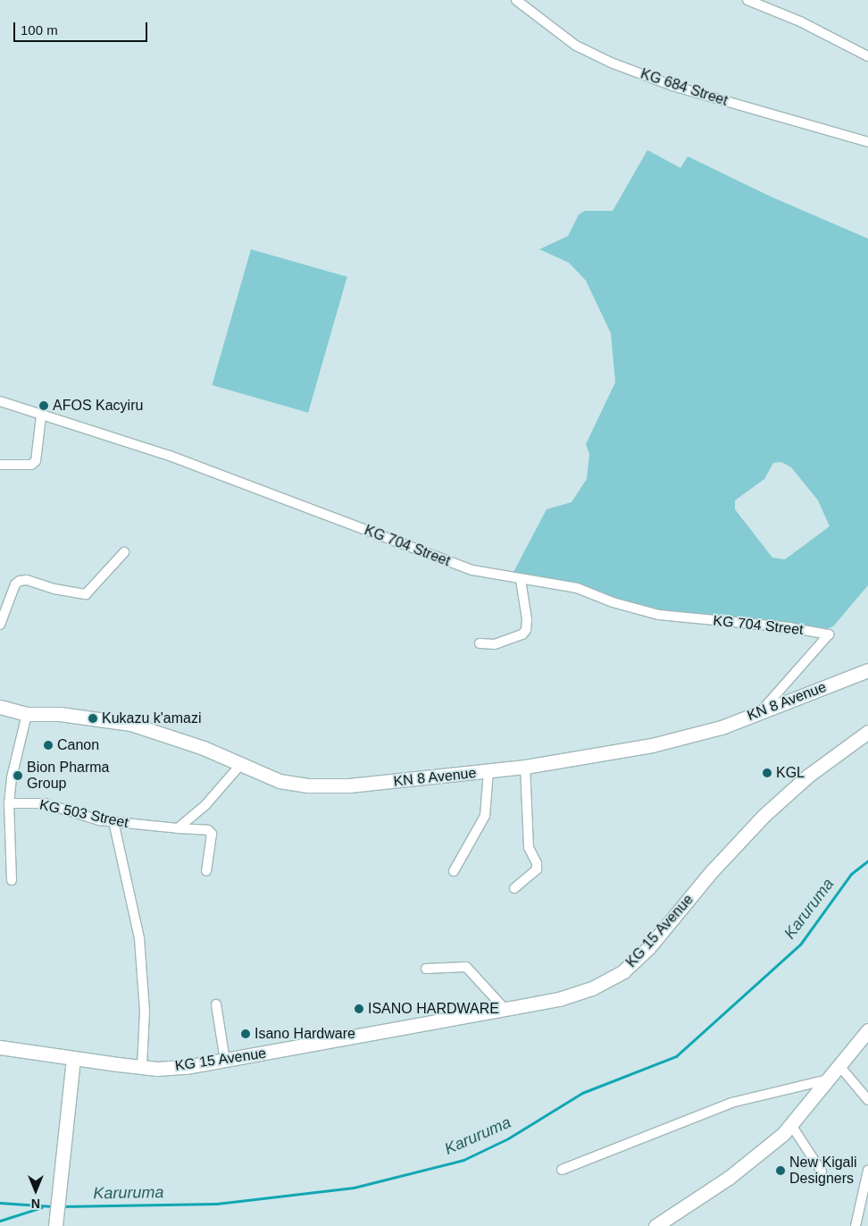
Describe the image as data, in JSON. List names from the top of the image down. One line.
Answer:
{"streets":{"main road":["KN 8 Avenue","KG 15 Avenue"],"street":["KG 684 Street","KG 704 Street","KG 503 Street"]},"crossings":[["KG 704 Street","KN 8 Avenue"]],"water":["Karuruma"],"places":["AFOS Kacyiru","Kukazu k'amazi","Canon","KGL","Bion Pharma Group","ISANO HARDWARE","Isano Hardware","New Kigali Designers"],"scale_bar":"100 m","north":"bottom"}
